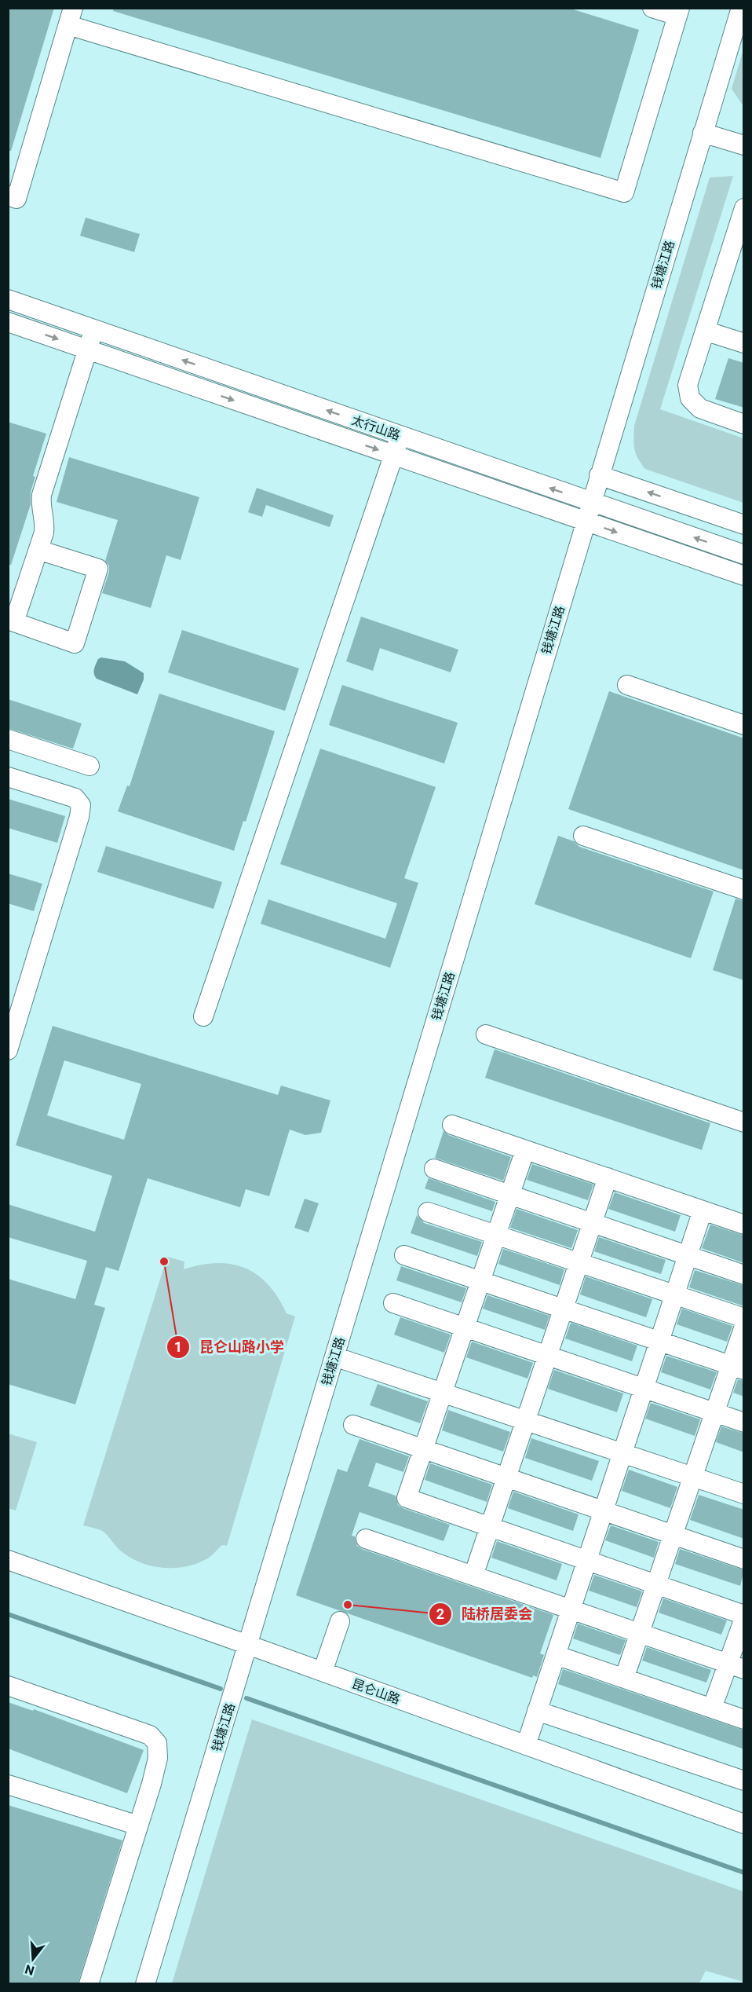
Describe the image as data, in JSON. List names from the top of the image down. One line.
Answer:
{"streets":{"street":["钱塘江路","太行山路","昆仑山路"]},"crossings":[["钱塘江路","太行山路"],["钱塘江路","昆仑山路"]],"places":["昆仑山路小学","陆桥居委会"],"north":"bottom"}
